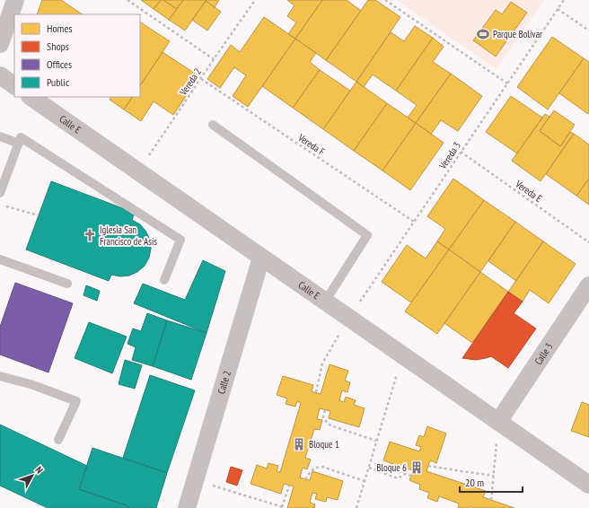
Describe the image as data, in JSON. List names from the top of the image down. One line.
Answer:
{"streets":{"street":["Calle E","Calle 3","Calle 2"],"path":["Vereda 2","Vereda F","Vereda 3","Vereda E"]},"crossings":[["Vereda 2","Calle E"],["Vereda 2","Vereda F"],["Calle E","Vereda 3"],["Calle E","Calle 3"],["Calle E","Calle 2"],["Vereda F","Vereda 3"],["Vereda 3","Vereda E"]],"places":{"sports":["Parque Bolívar"],"church":["Iglesia San Francisco de Asís"],"building":["Bloque 1","Bloque 6"]},"legend":["Homes","Shops","Offices","Public"],"scale_bar":"20 m","north":"top right"}
